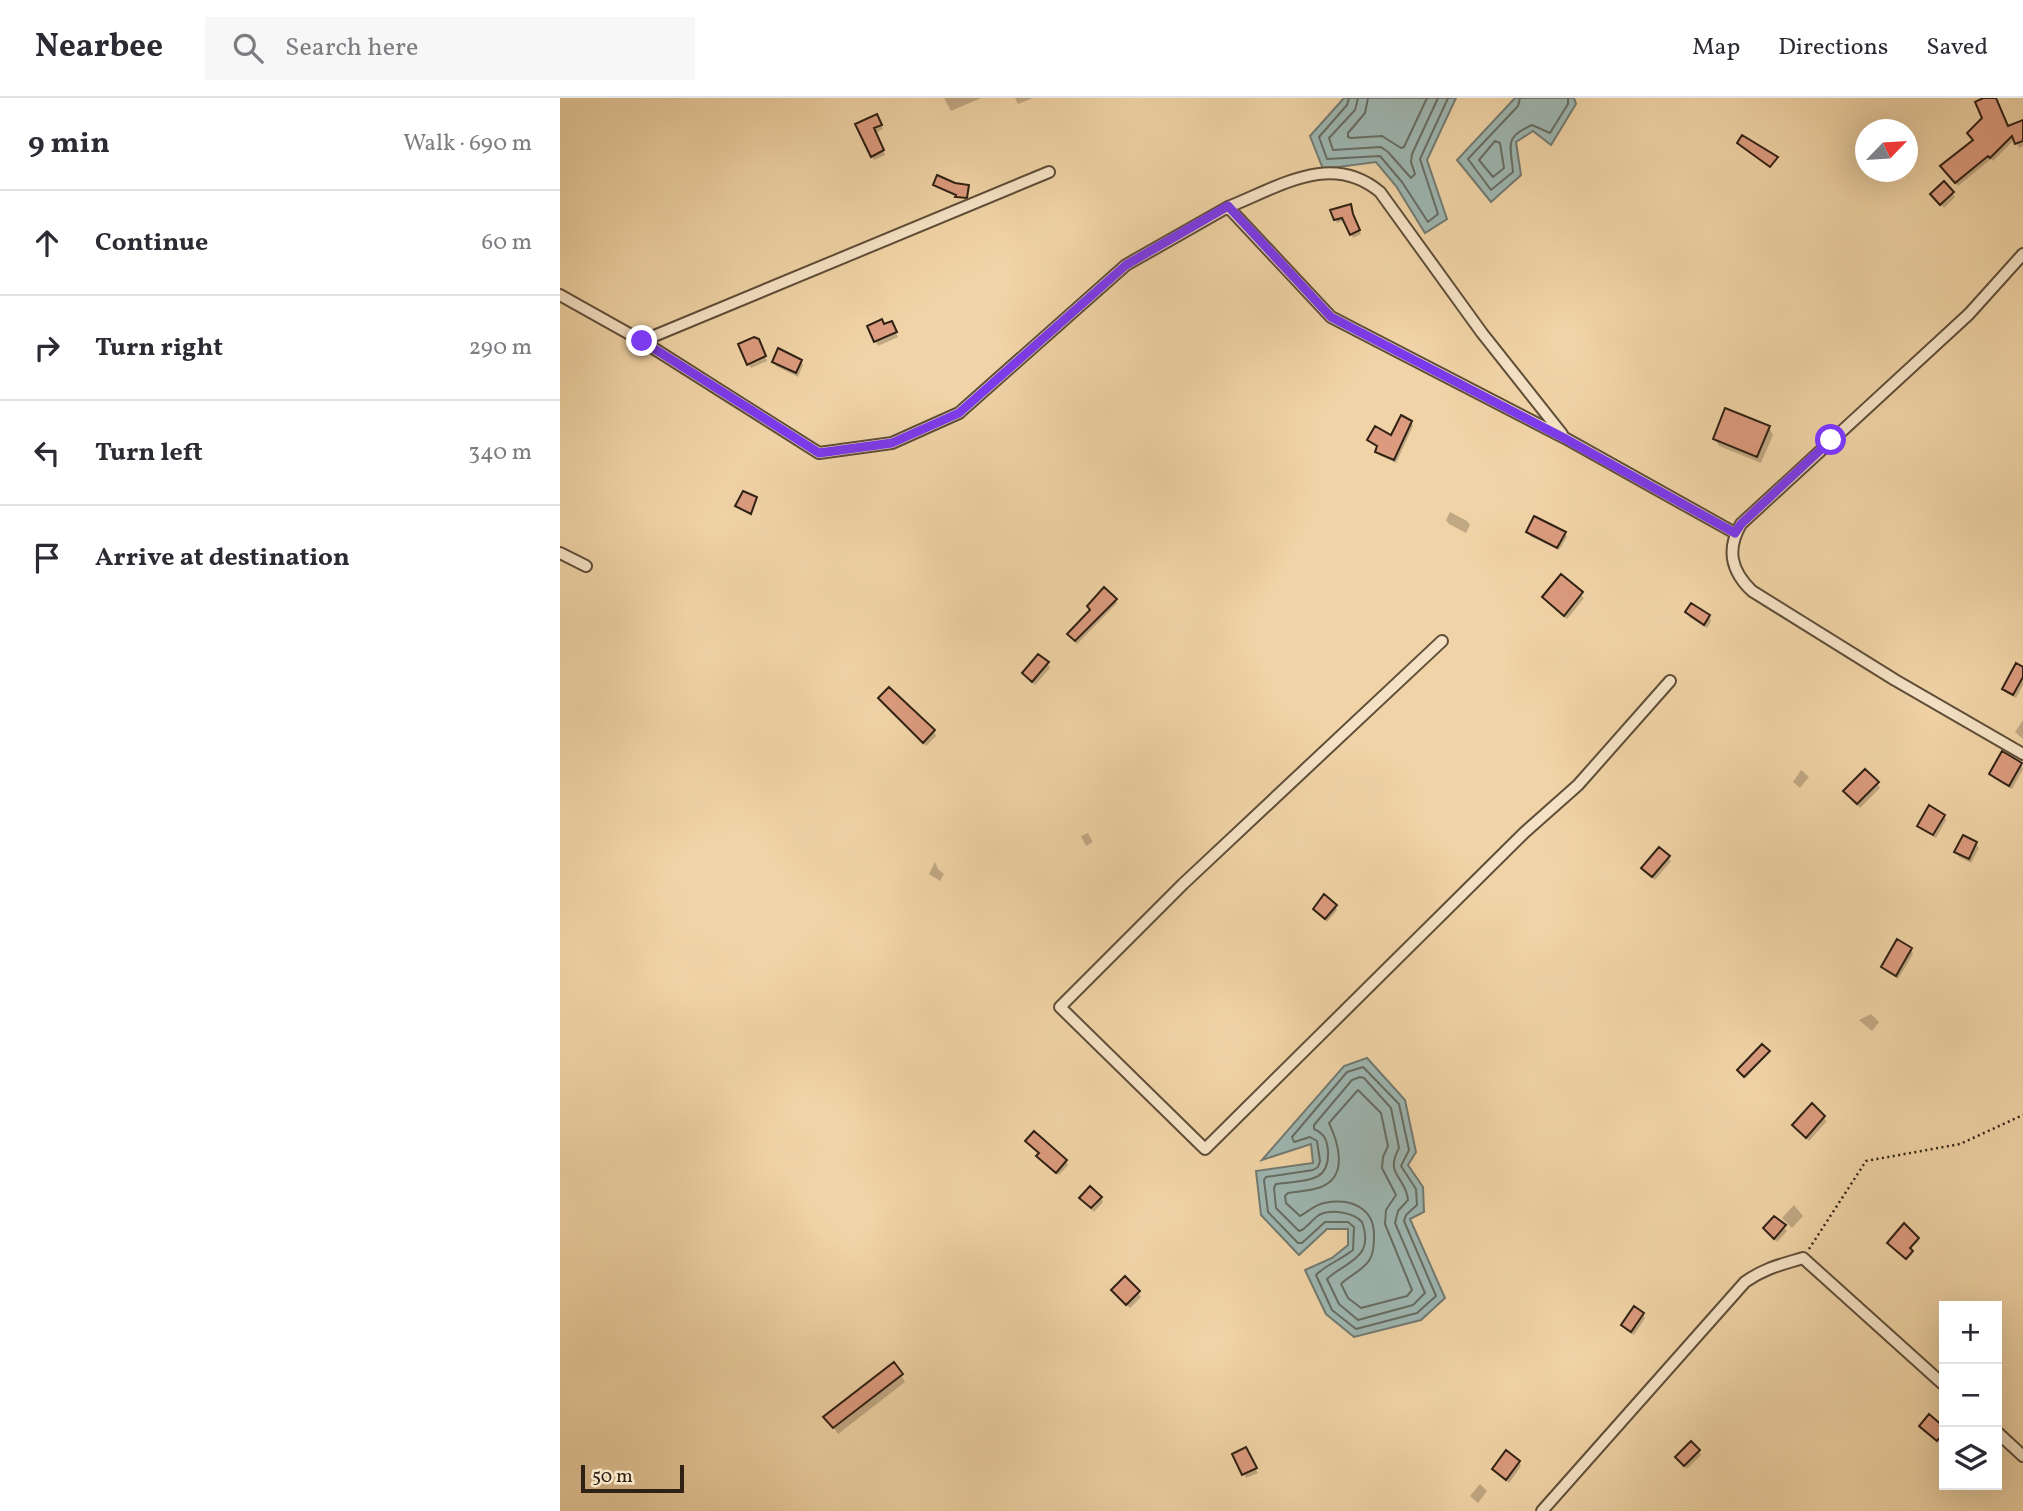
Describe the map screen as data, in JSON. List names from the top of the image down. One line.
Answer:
{"scale_bar":"50 m","north":"top right","page":{"header":"Nearbee","search":"Search here","nav":["Map","Directions","Saved"],"heading":["9 min","Walk · 690 m"],"list":[["Continue","60 m"],["Turn right","290 m"],["Turn left","340 m"],"Arrive at destination"],"map_buttons":["+","−"],"scale":"50 m"}}
